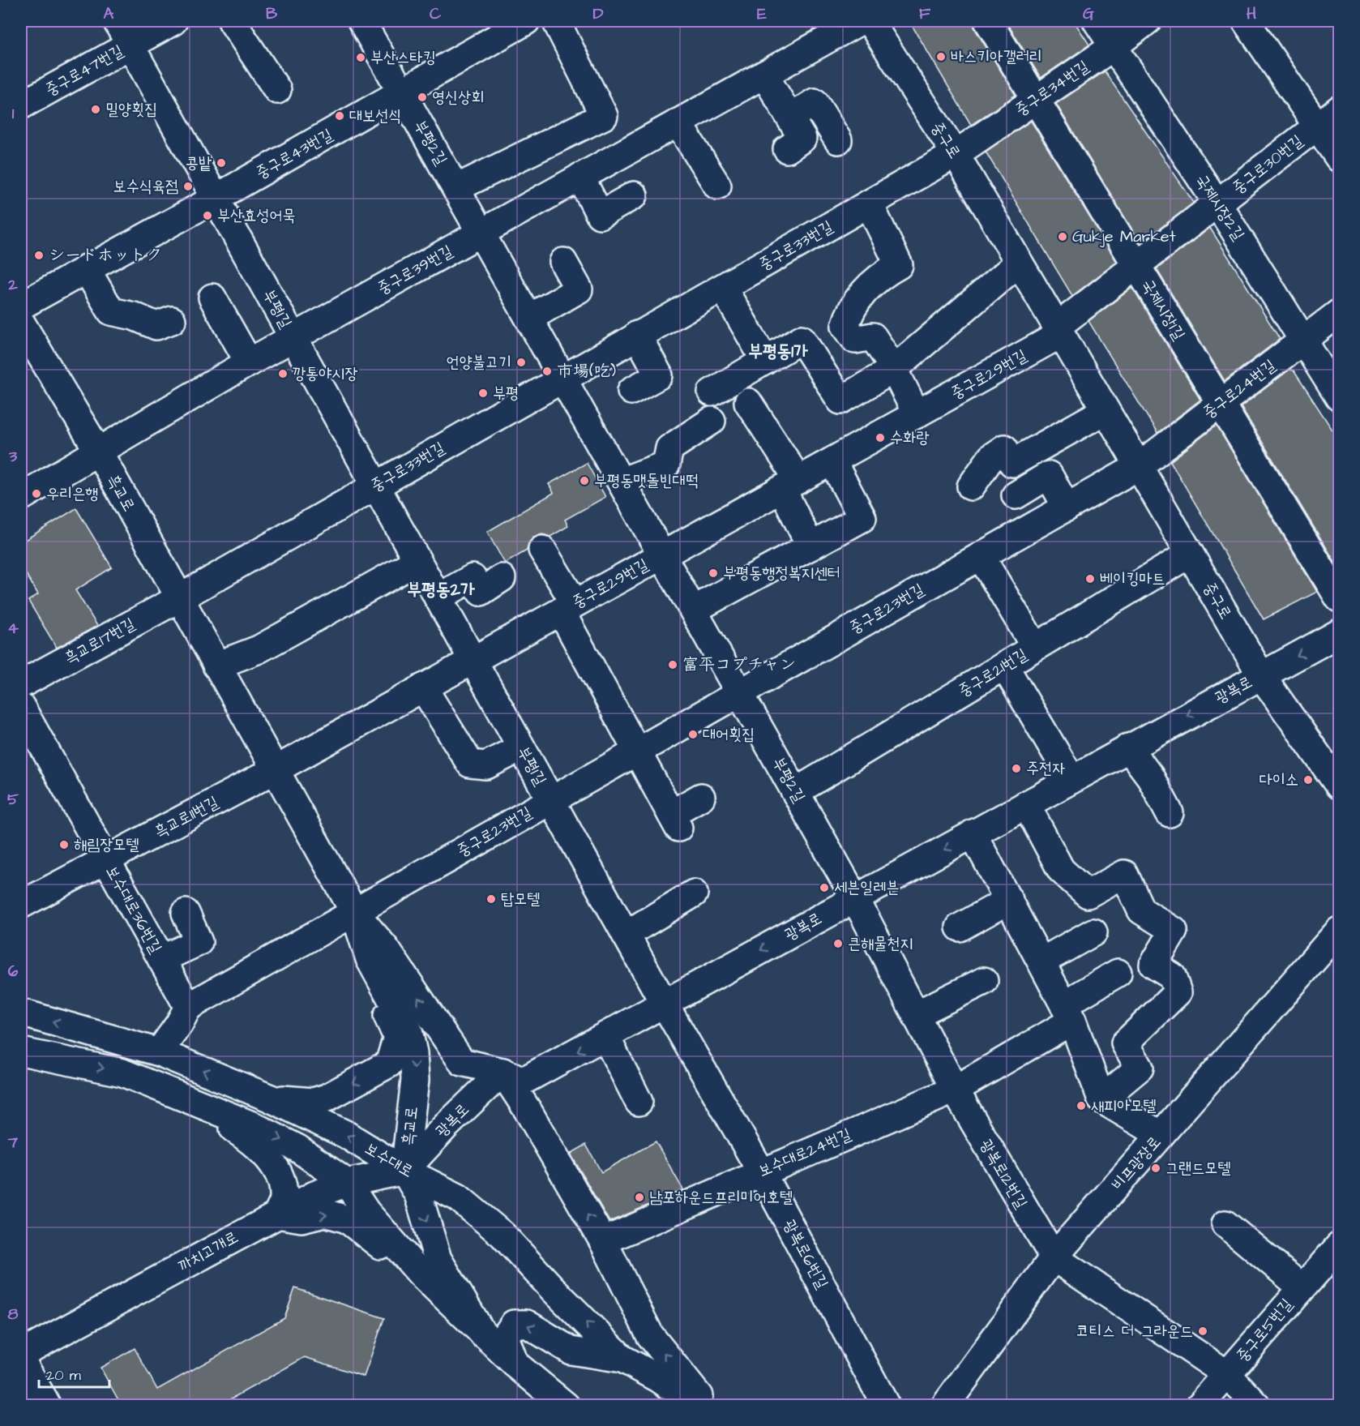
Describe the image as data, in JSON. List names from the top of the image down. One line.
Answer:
{"streets":{"street":["중구로47번길","중구로34번길","중구로","부평2길","중구로43번길","중구로30번길","국제시장2길","중구로33번길","중구로39번길","부평1길","국제시장1길","중구로29번길","중구로24번길","흑교로","중구로23번길","흑교로17번길","중구로21번길","광복로","흑교로11번길","보수대로36번길","보수대로24번길","보수대로","비프광장로","광복로12번길","까치고개로","광복로6번길","중구로5번길"]},"crossings":[["중구로47번길","부평1길"],["중구로34번길","중구로"],["중구로34번길","국제시장2길"],["중구로34번길","중구로33번길"],["중구로34번길","국제시장1길"],["중구로","중구로30번길"],["중구로","중구로33번길"],["중구로","중구로29번길"],["중구로","중구로24번길"],["중구로","중구로23번길"],["중구로","중구로21번길"],["중구로","광복로"],["부평2길","중구로43번길"],["부평2길","중구로33번길"],["부평2길","중구로39번길"],["부평2길","중구로29번길"],["부평2길","중구로23번길"],["부평2길","중구로21번길"],["부평2길","광복로"],["부평2길","광복로12번길"],["중구로43번길","부평1길"],["중구로30번길","국제시장2길"],["중구로30번길","국제시장1길"],["중구로30번길","중구로29번길"],["국제시장2길","중구로24번길"],["중구로33번길","부평1길"],["중구로33번길","흑교로"],["중구로33번길","흑교로17번길"],["중구로39번길","부평1길"],["중구로39번길","흑교로"],["부평1길","중구로29번길"],["부평1길","중구로23번길"],["부평1길","광복로"],["부평1길","광복로6번길"],["국제시장1길","중구로24번길"],["중구로29번길","흑교로"],["중구로29번길","흑교로11번길"],["중구로24번길","중구로23번길"],["흑교로","중구로23번길"],["흑교로","흑교로17번길"],["흑교로","광복로"],["흑교로","흑교로11번길"],["흑교로","보수대로"],["흑교로","까치고개로"],["중구로23번길","보수대로36번길"],["광복로","보수대로"],["광복로","광복로12번길"],["광복로","까치고개로"],["광복로","광복로6번길"],["흑교로11번길","보수대로36번길"],["보수대로24번길","광복로12번길"],["보수대로24번길","광복로6번길"],["보수대로","까치고개로"],["비프광장로","광복로12번길"]],"districts":["부평동1가","부평동2가"],"places":["바스키아갤러리","부산스타킹","영신상회","밀양횟집","대보선식","콩밭","보수식육점","부산효성어묵","Gukje Market","シードホットク","언양불고기","市場(吃)","깡통야시장","부평","수화랑","부평동맷돌빈대떡","우리은행","부평동행정복지센터","베이킹마트","富平コプチャン","대어횟집","주전자","다이소","해림장모텔","세븐일레븐","탑모텔","큰해물천지","새피아모텔","그랜드모텔","남포하운드프리미어호텔","코티스 더 그라운드"],"scale_bar":"20 m","grid":{"columns":["A","B","C","D","E","F","G","H"],"rows":["1","2","3","4","5","6","7","8"]}}
